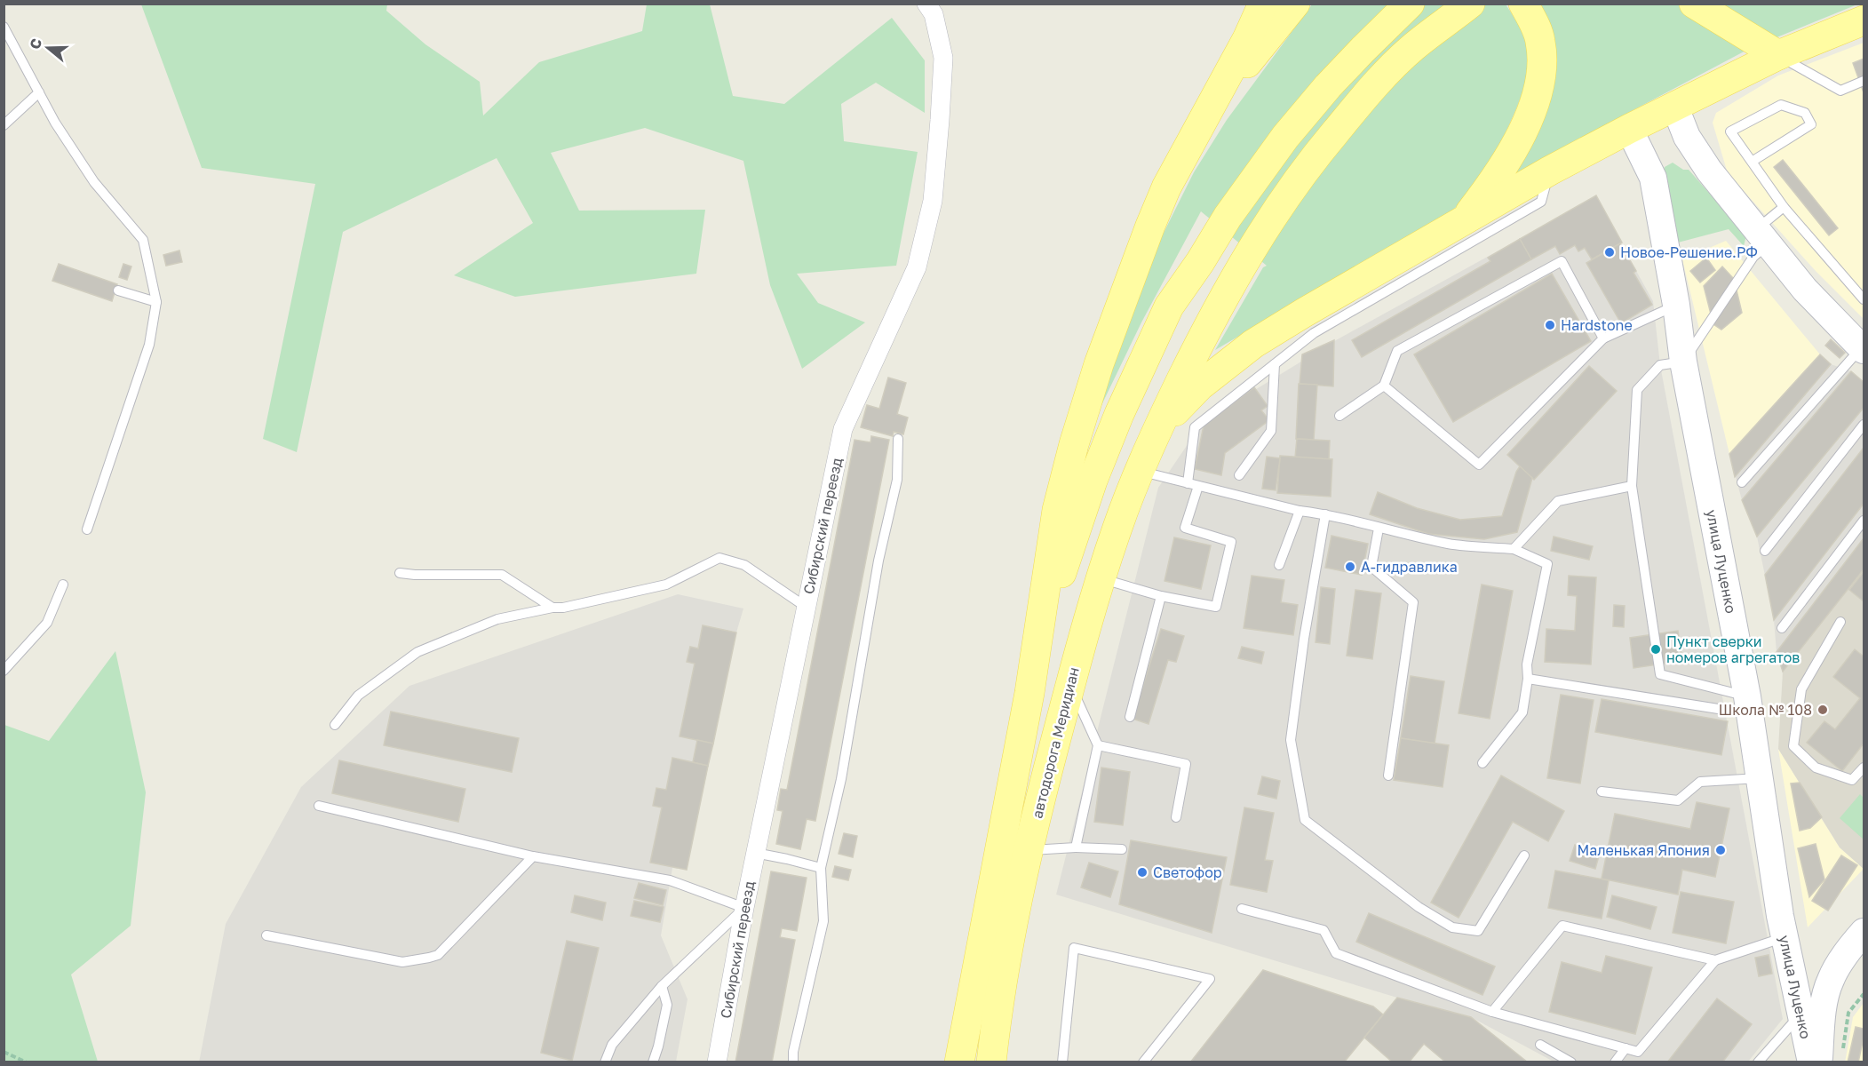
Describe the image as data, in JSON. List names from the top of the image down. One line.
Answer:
{"streets":{"main road":["автодорога Меридиан"],"street":["Сибирский переезд","улица Луценко"]},"places":["Новое-Решение.РФ","Hardstone","А-гидравлика","Пункт сверки номеров агрегатов","Школа № 108","Маленькая Япония","Светофор"],"north":"left"}
